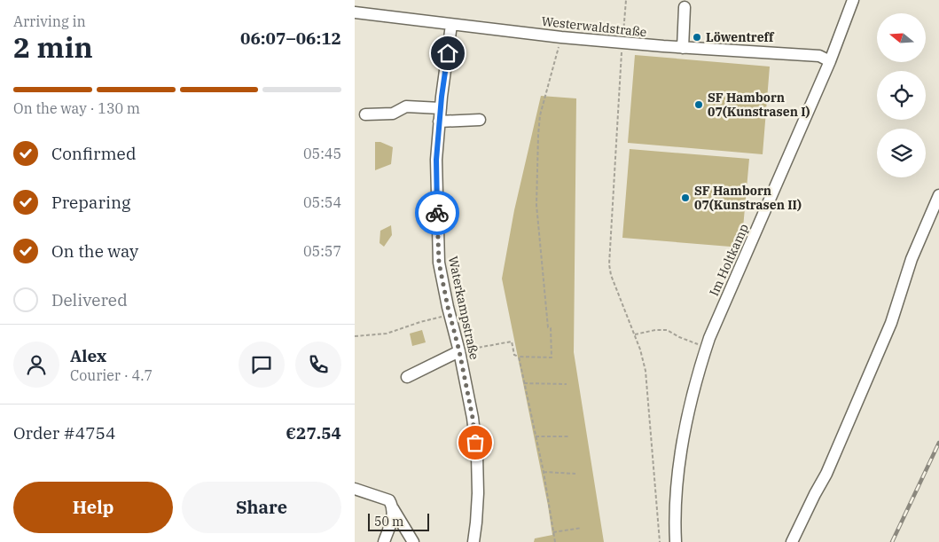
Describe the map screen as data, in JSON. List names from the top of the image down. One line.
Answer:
{"streets":{"street":["Westerwaldstraße","Im Holtkamp","Waterkampstraße"]},"crossings":[["Westerwaldstraße","Im Holtkamp"],["Westerwaldstraße","Waterkampstraße"]],"places":["Löwentreff","SF Hamborn 07(Kunstrasen I)","SF Hamborn 07(Kunstrasen II)"],"scale_bar":"50 m","north":"left","page":{"heading":["2 min","Arriving in","06:07–06:12"],"panel":["Alex","Courier · 4.7","Order #4754","€27.54"],"bar":"On the way · 130 m","list":[["Confirmed","05:45"],["Preparing","05:54"],["On the way","05:57"],"Delivered"],"buttons":["Help","Share"],"scale":"50 m"}}
